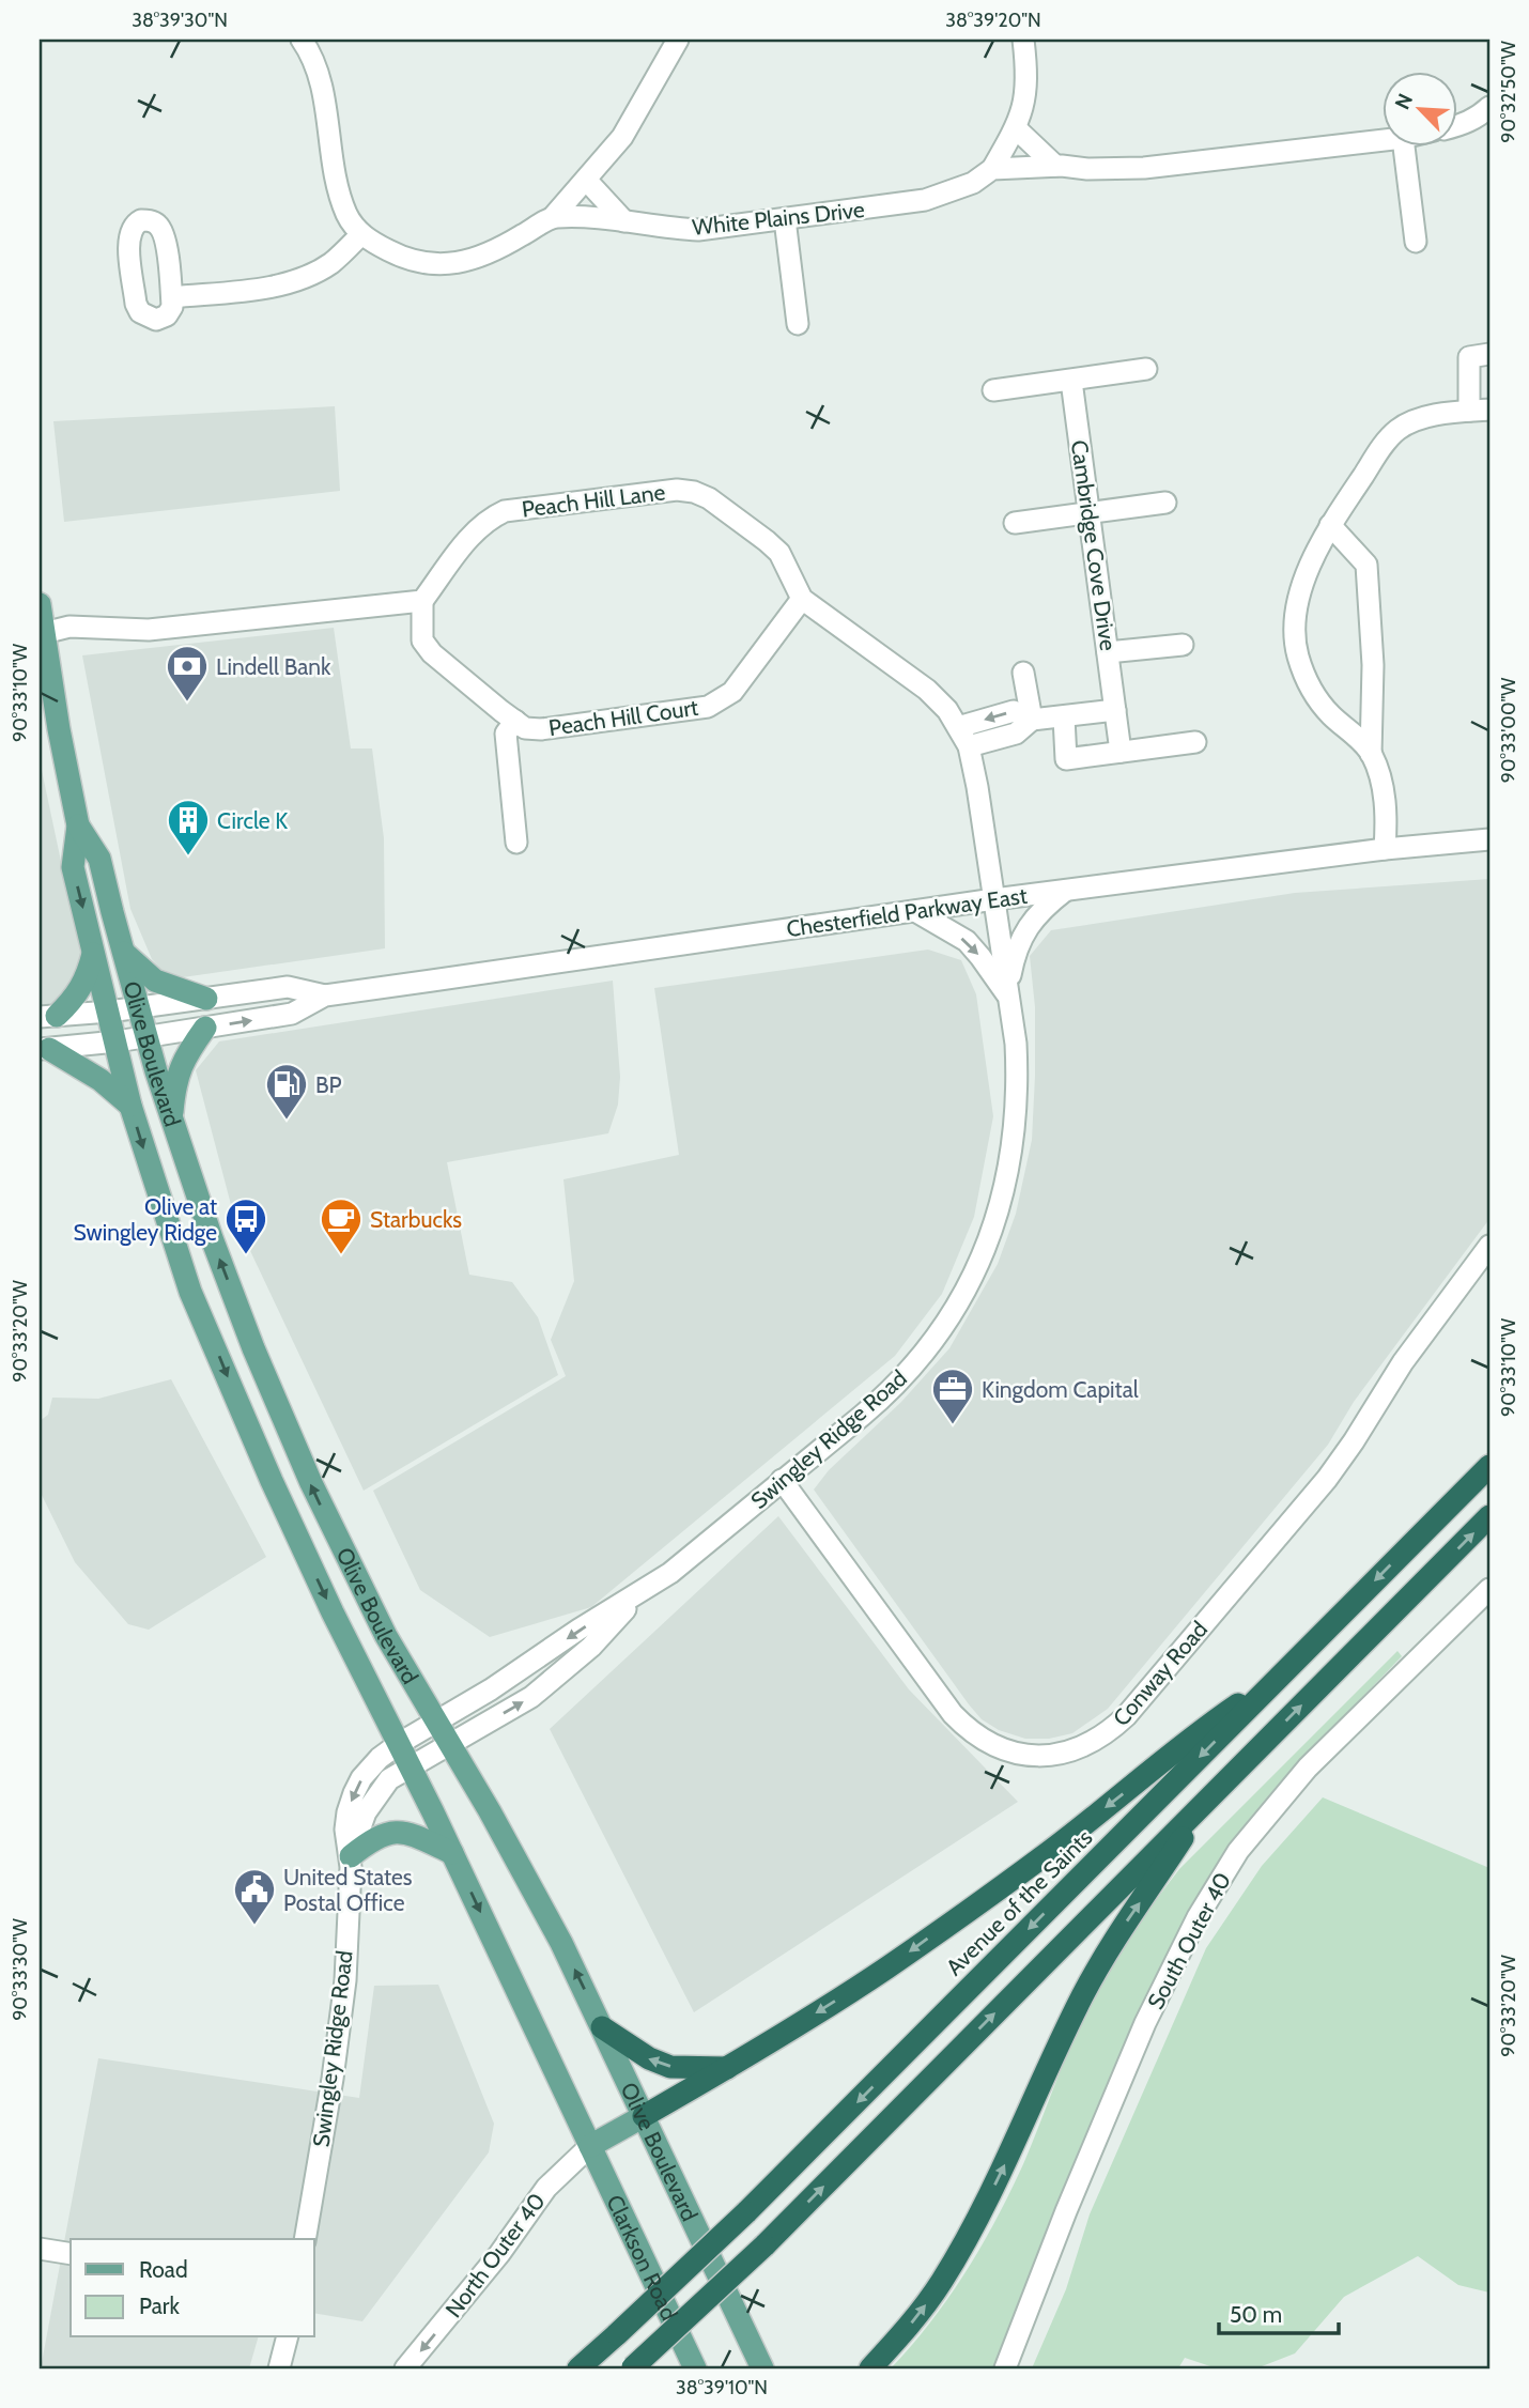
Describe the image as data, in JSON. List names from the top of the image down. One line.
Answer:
{"streets":{"highway":["Avenue of the Saints"],"main road":["Olive Boulevard","Clarkson Road"],"street":["White Plains Drive","Peach Hill Lane","Cambridge Cove Drive","Peach Hill Court","Chesterfield Parkway East","Swingley Ridge Road","Conway Road","South Outer 40","North Outer 40"]},"crossings":[["Peach Hill Lane","Peach Hill Court"],["Peach Hill Lane","Chesterfield Parkway East"],["Peach Hill Lane","Swingley Ridge Road"],["Chesterfield Parkway East","Olive Boulevard"],["Chesterfield Parkway East","Swingley Ridge Road"],["Olive Boulevard","Swingley Ridge Road"],["Olive Boulevard","North Outer 40"],["Olive Boulevard","Clarkson Road"],["Swingley Ridge Road","Conway Road"],["North Outer 40","Clarkson Road"]],"one_way":["North Outer 40"],"places":{"bank":["Lindell Bank"],"building":["Circle K"],"fuel station":["BP"],"bus stop":["Olive at Swingley Ridge"],"cafe":["Starbucks"],"office":["Kingdom Capital"],"public building":["United States Postal Office"]},"legend":["Road","Park"],"scale_bar":"50 m","north":"top left","coordinates":["38°39'30\"N","38°39'20\"N","90°32'50\"W","90°33'10\"W","90°33'00\"W","90°33'20\"W","90°33'30\"W","38°39'10\"N"]}
